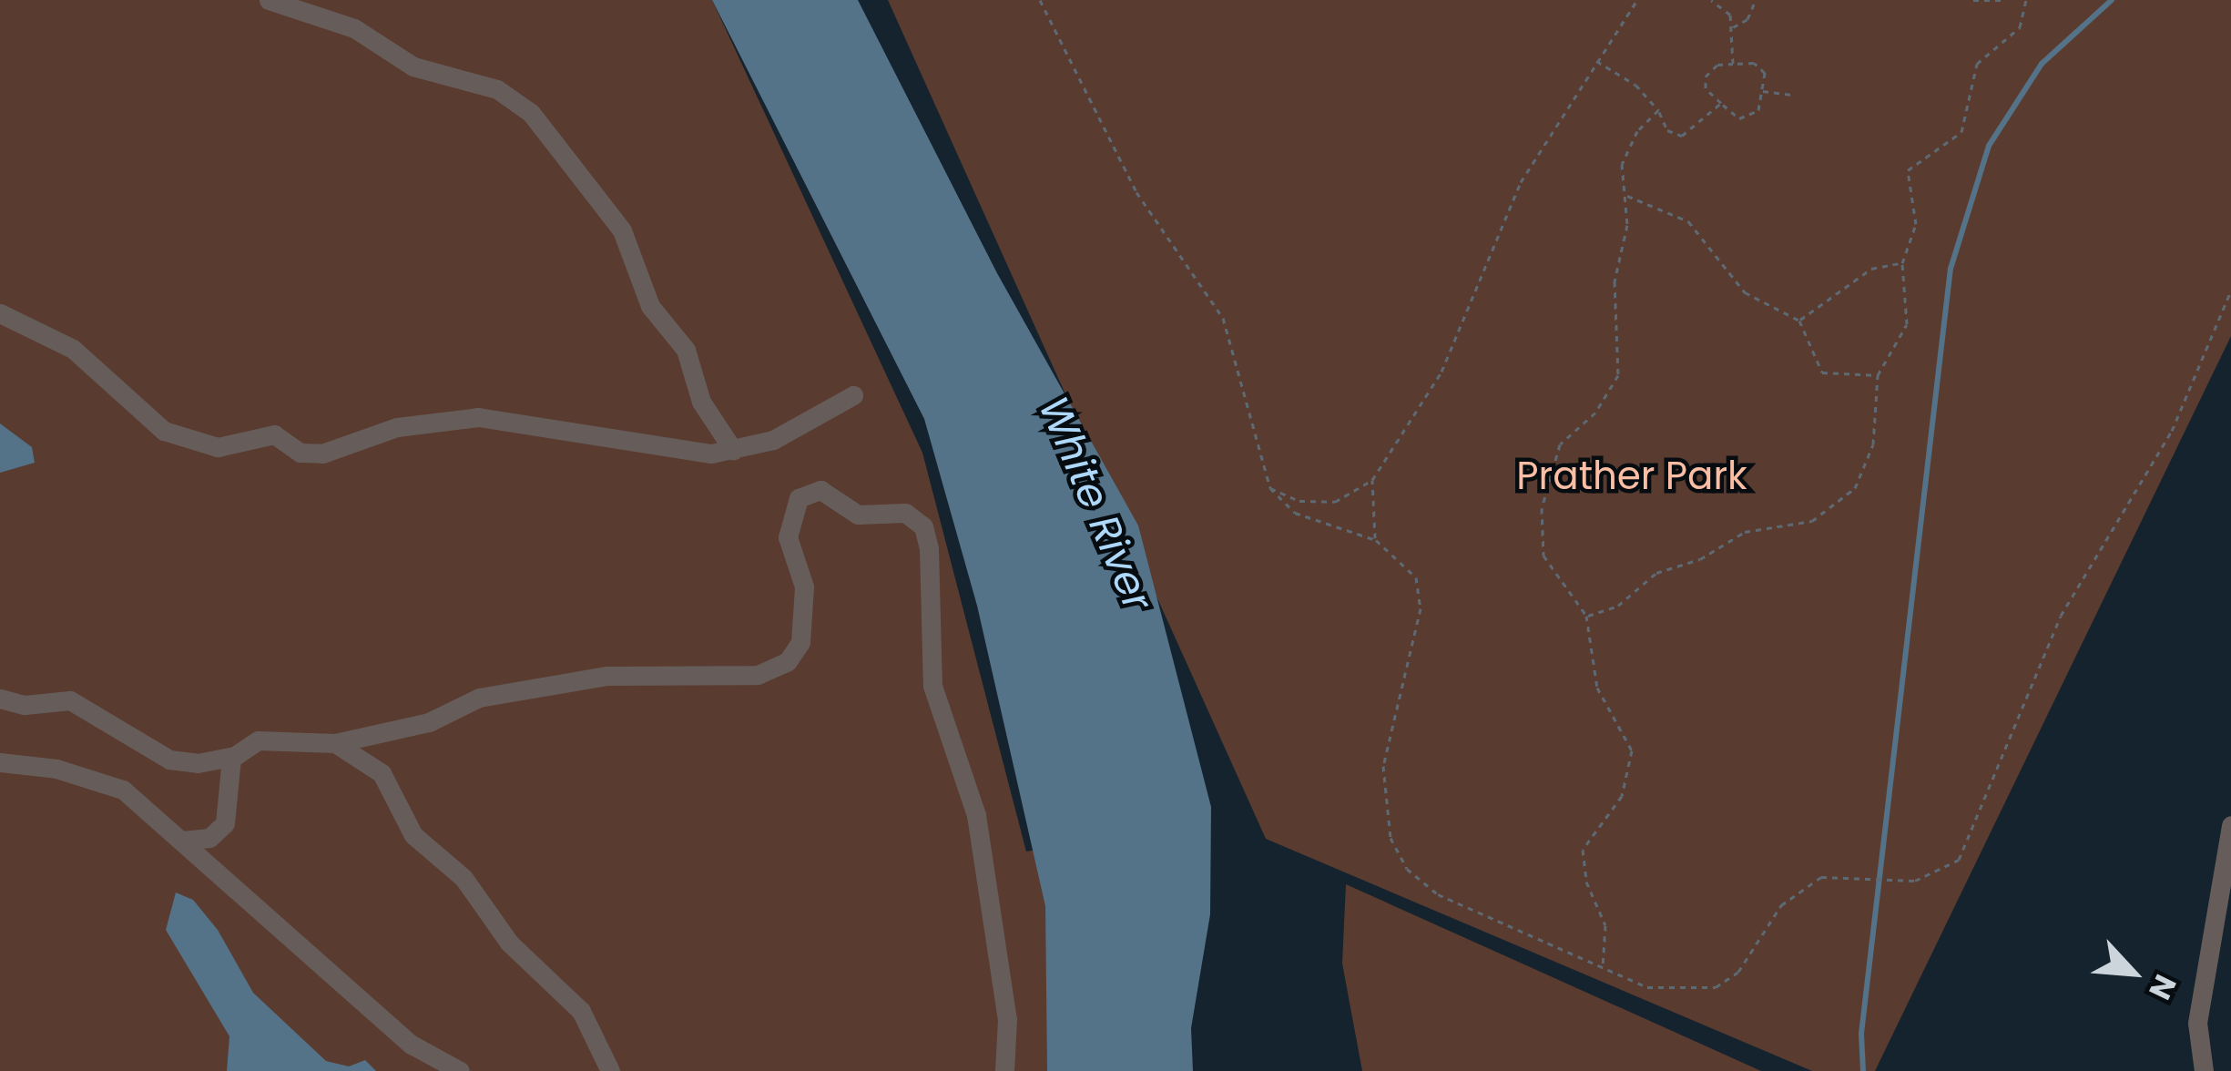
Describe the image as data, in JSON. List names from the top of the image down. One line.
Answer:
{"water":["White River"],"parks":["Prather Park"],"north":"bottom right"}
